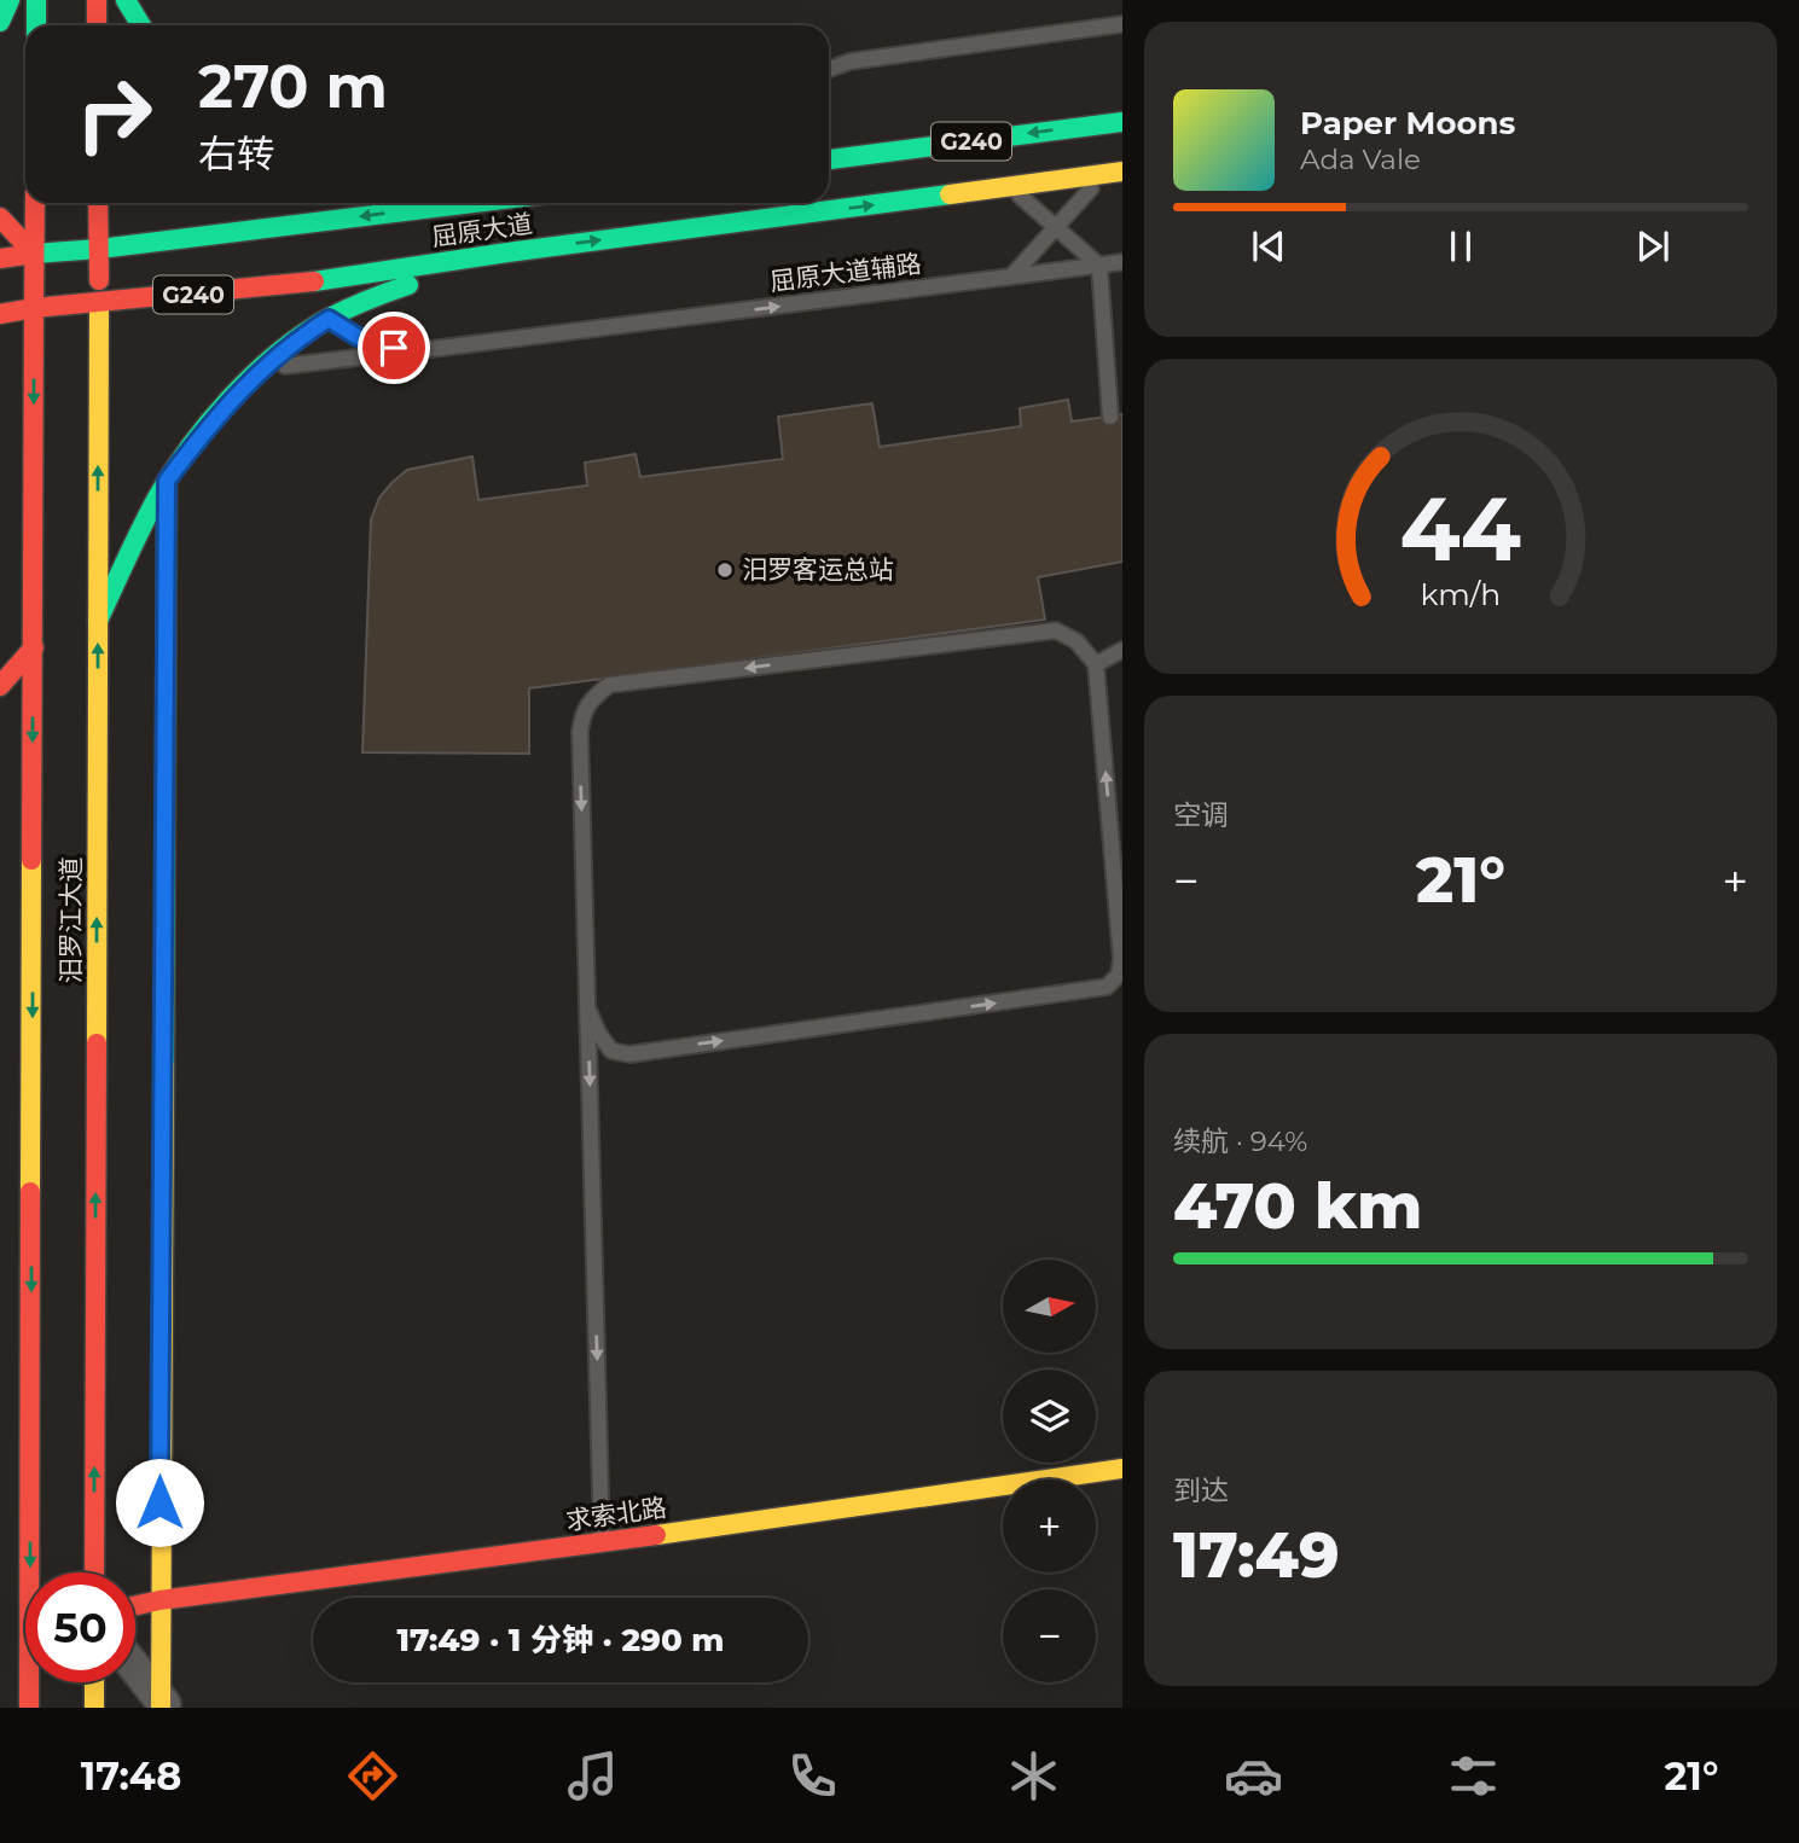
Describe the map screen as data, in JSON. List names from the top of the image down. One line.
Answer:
{"streets":{"main road":["G240","屈原大道","汨罗江大道","求索北路"],"lane":["屈原大道辅路"]},"crossings":[["屈原大道","汨罗江大道"]],"one_way":["屈原大道辅路"],"places":["汨罗客运总站"],"north":"right","page":{"turn":["270 m","右转"],"song":["Paper Moons","Ada Vale"],"tile":["空调",["续航 · 94%","470 km"],["到达","17:49"]],"heat":["−","21°","+"],"map_buttons":["+","−"],"limit":"50","trip":"17:49 · 1 分钟 · 290 m","tabs":["17:48","21°"],"gauge":["44","km/h"]}}
